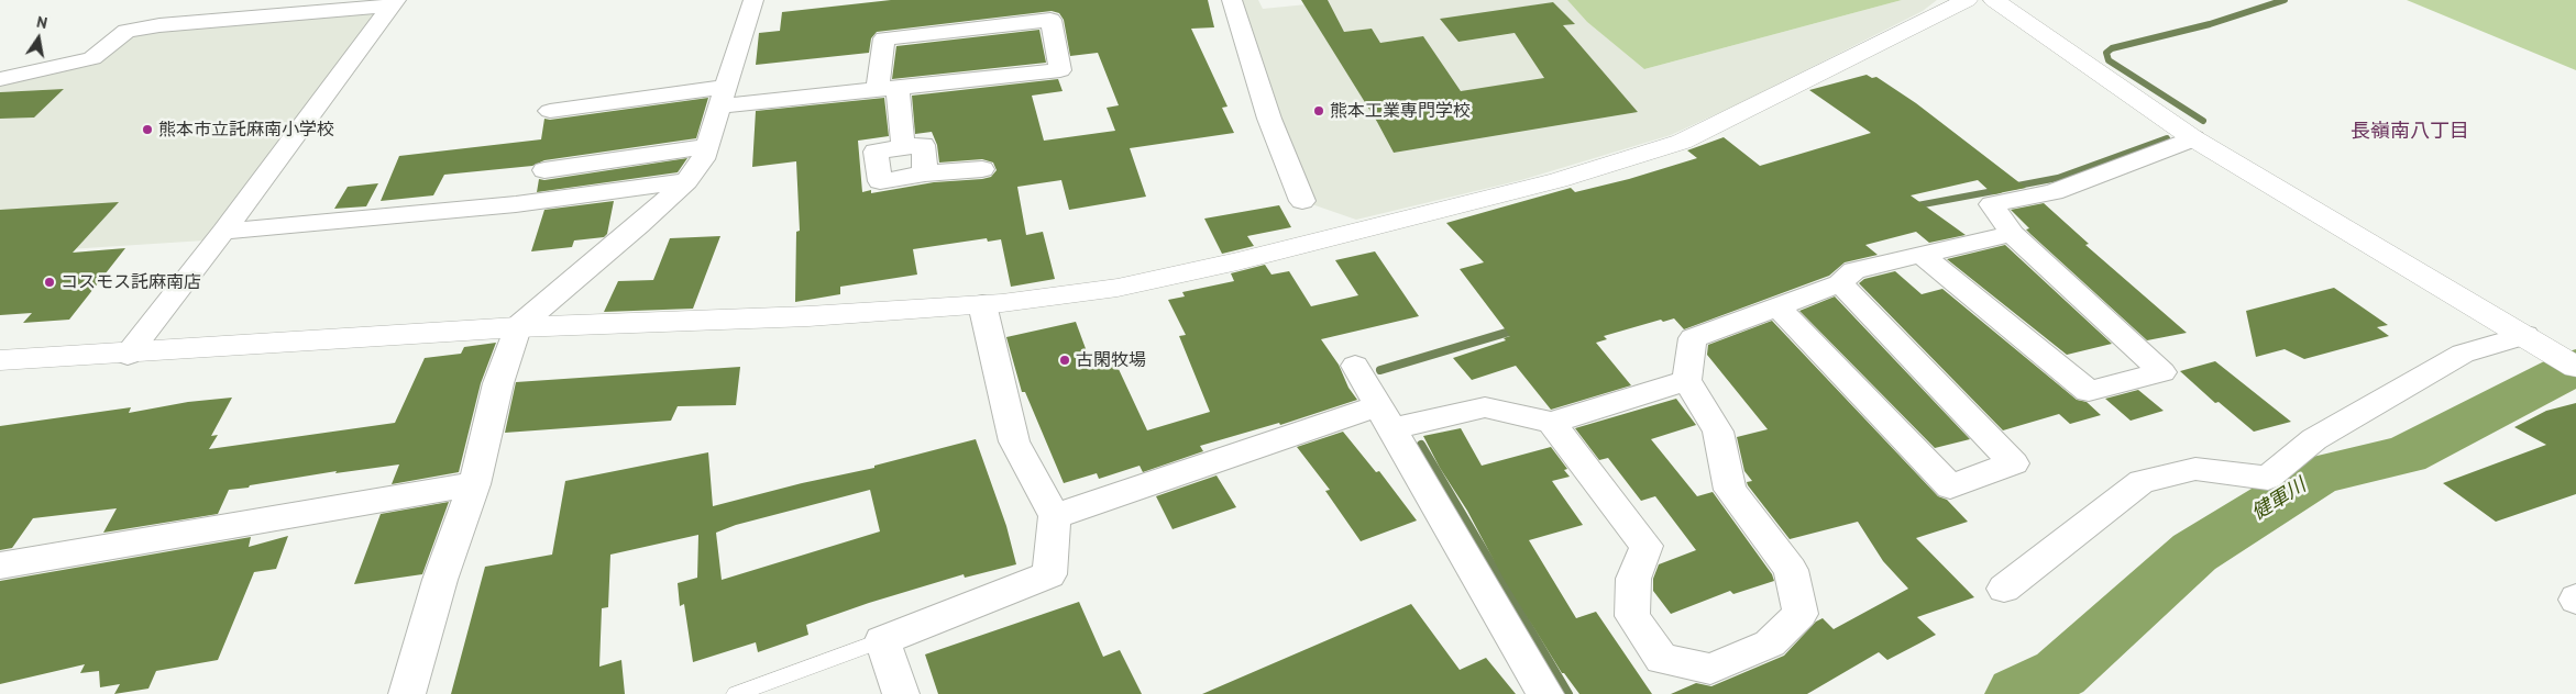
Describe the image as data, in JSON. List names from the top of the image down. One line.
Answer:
{"districts":["長嶺南八丁目"],"water":["健軍川"],"places":["熊本工業専門学校","熊本市立託麻南小学校","コスモス託麻南店","古閑牧場"],"north":"top"}
